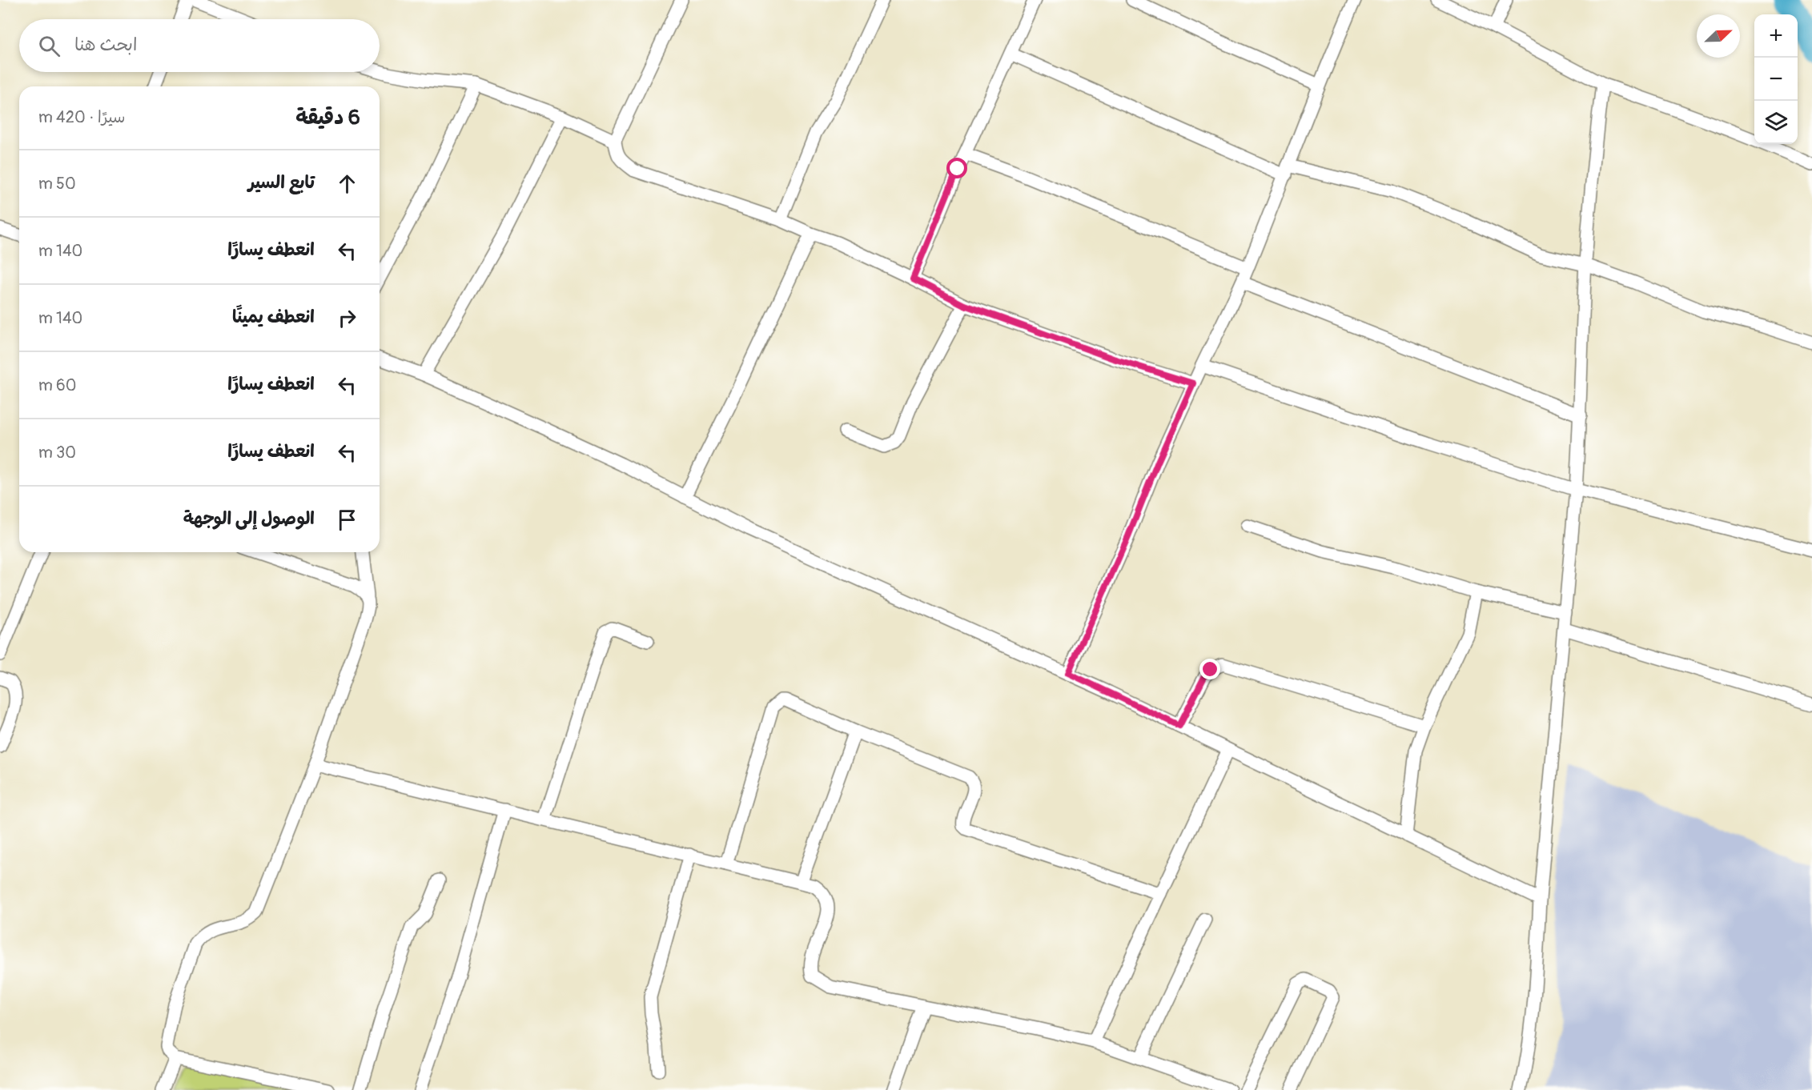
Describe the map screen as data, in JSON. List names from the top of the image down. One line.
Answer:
{"north":"top right","page":{"map_buttons":["+","−"],"search":"ابحث هنا","heading":["6 دقيقة","سيرًا · 420 m"],"list":[["تابع السير","50 m"],["انعطف يسارًا","140 m"],["انعطف يمينًا","140 m"],["انعطف يسارًا","60 m"],["انعطف يسارًا","30 m"],"الوصول إلى الوجهة"]}}
